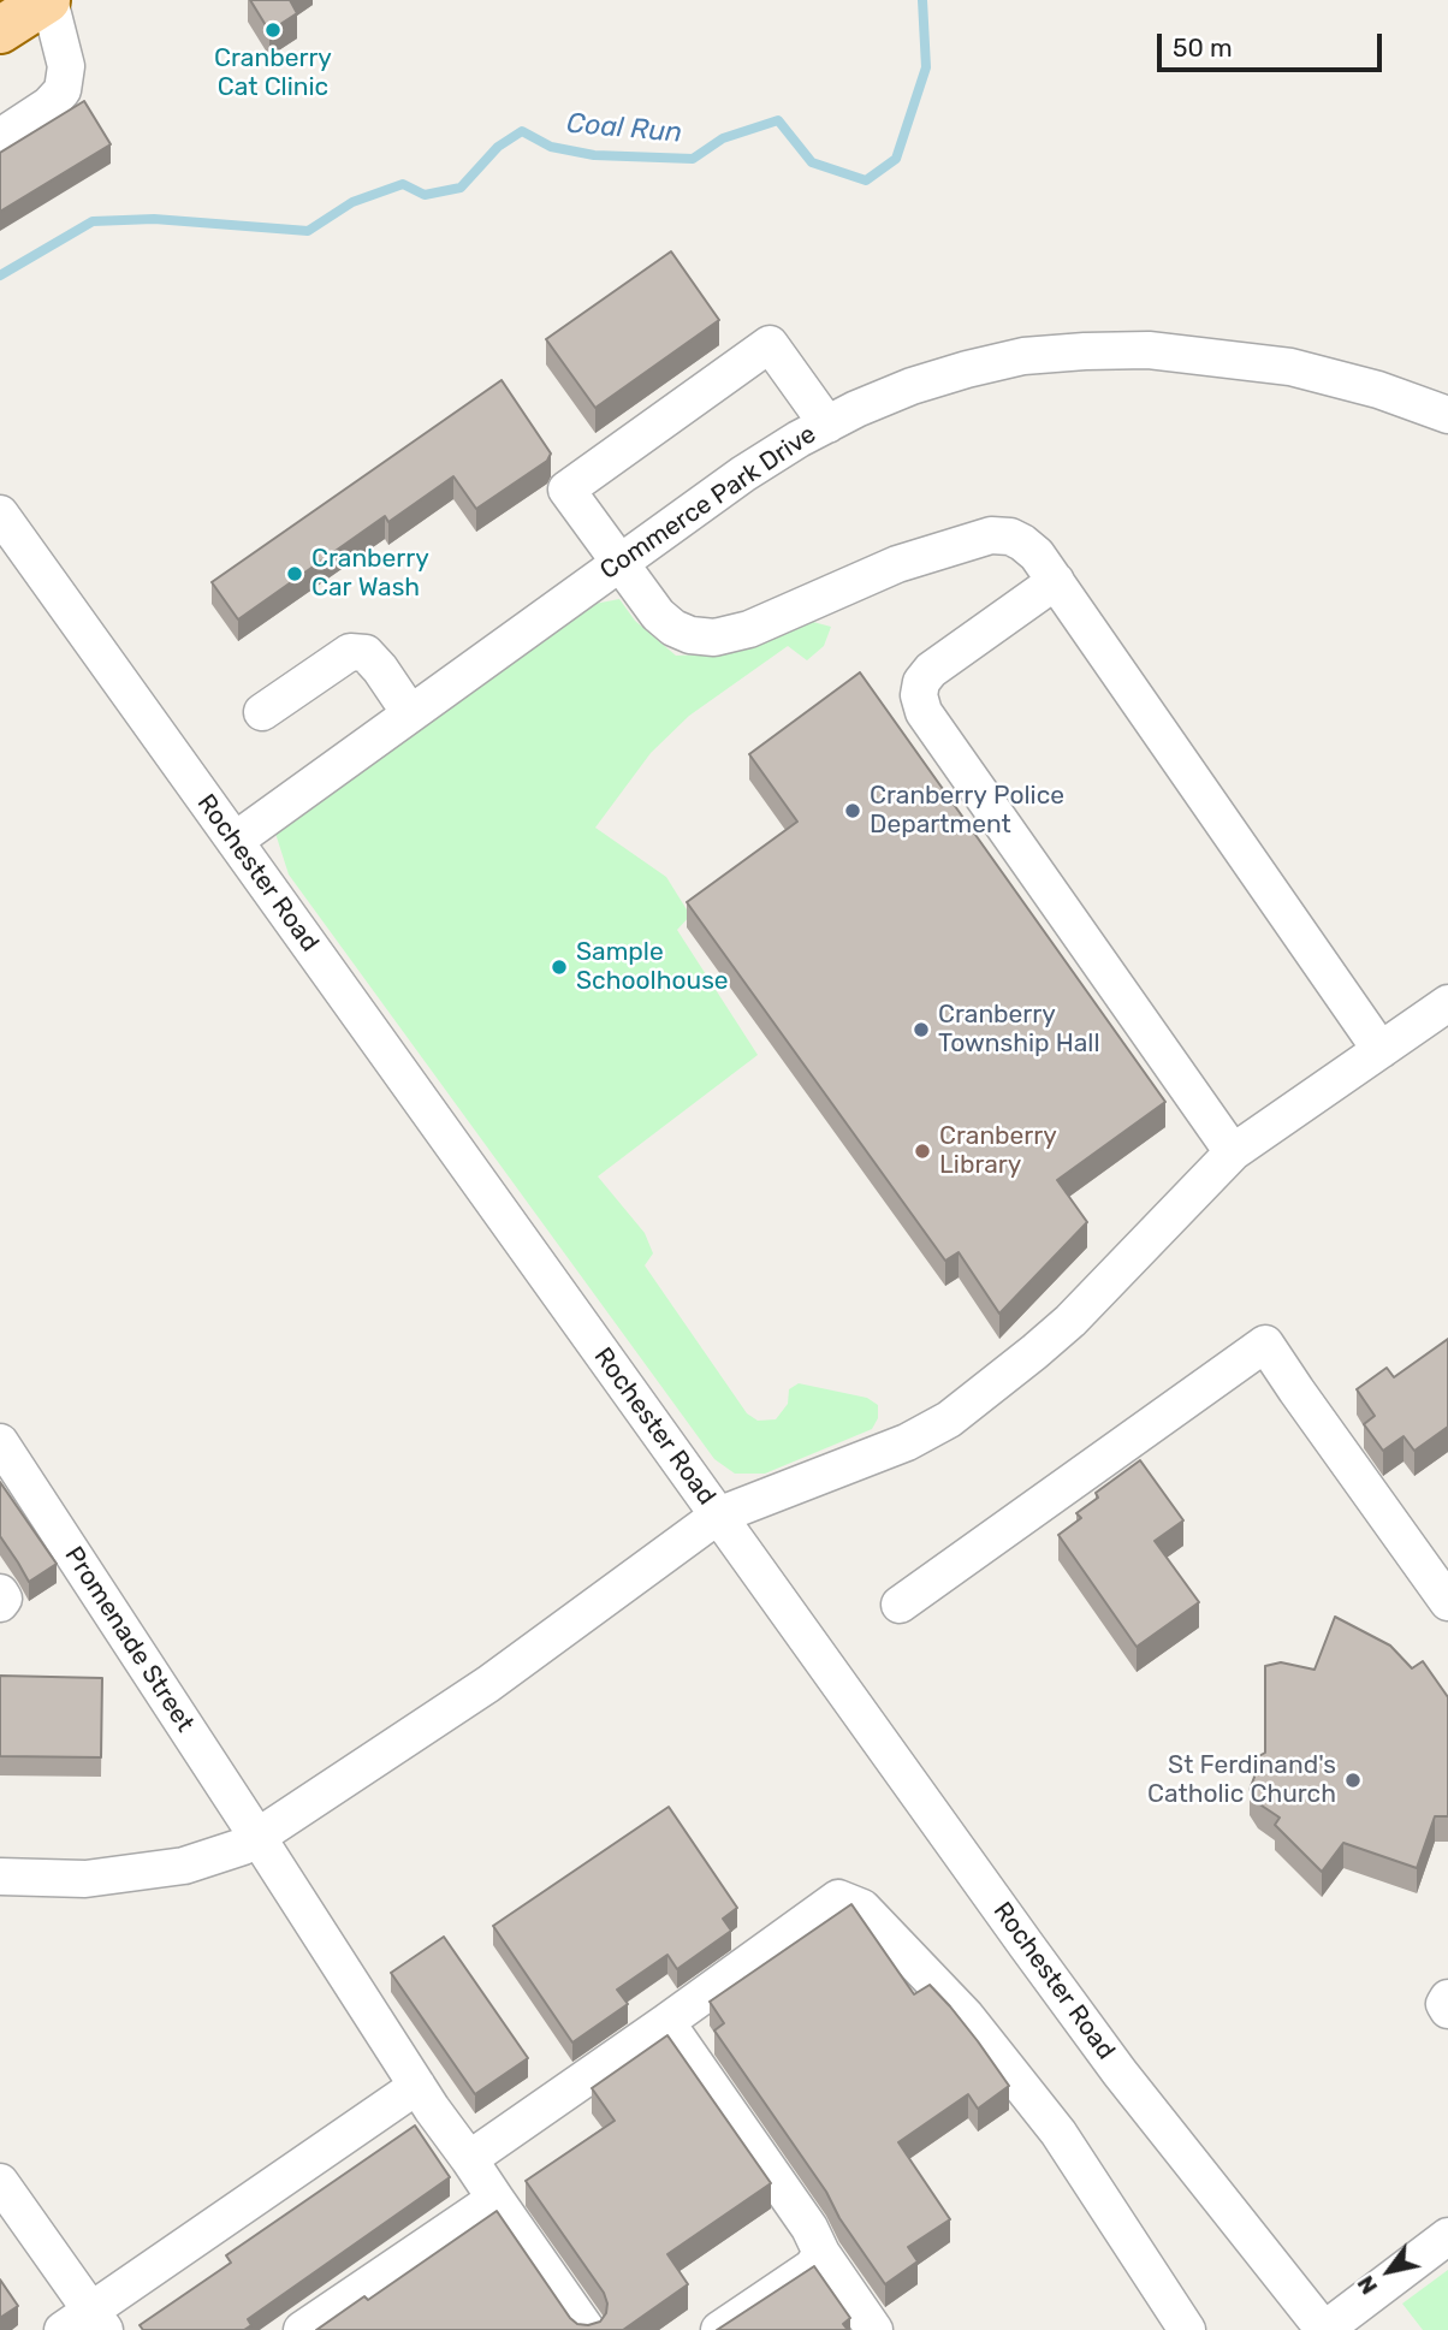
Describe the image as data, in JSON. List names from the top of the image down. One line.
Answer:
{"streets":{"street":["Commerce Park Drive","Rochester Road","Promenade Street"]},"crossings":[["Commerce Park Drive","Rochester Road"]],"water":["Coal Run"],"places":["Cranberry Cat Clinic","Cranberry Car Wash","Cranberry Police Department","Sample Schoolhouse","Cranberry Township Hall","Cranberry Library","St Ferdinand's Catholic Church"],"scale_bar":"50 m","north":"bottom left"}
